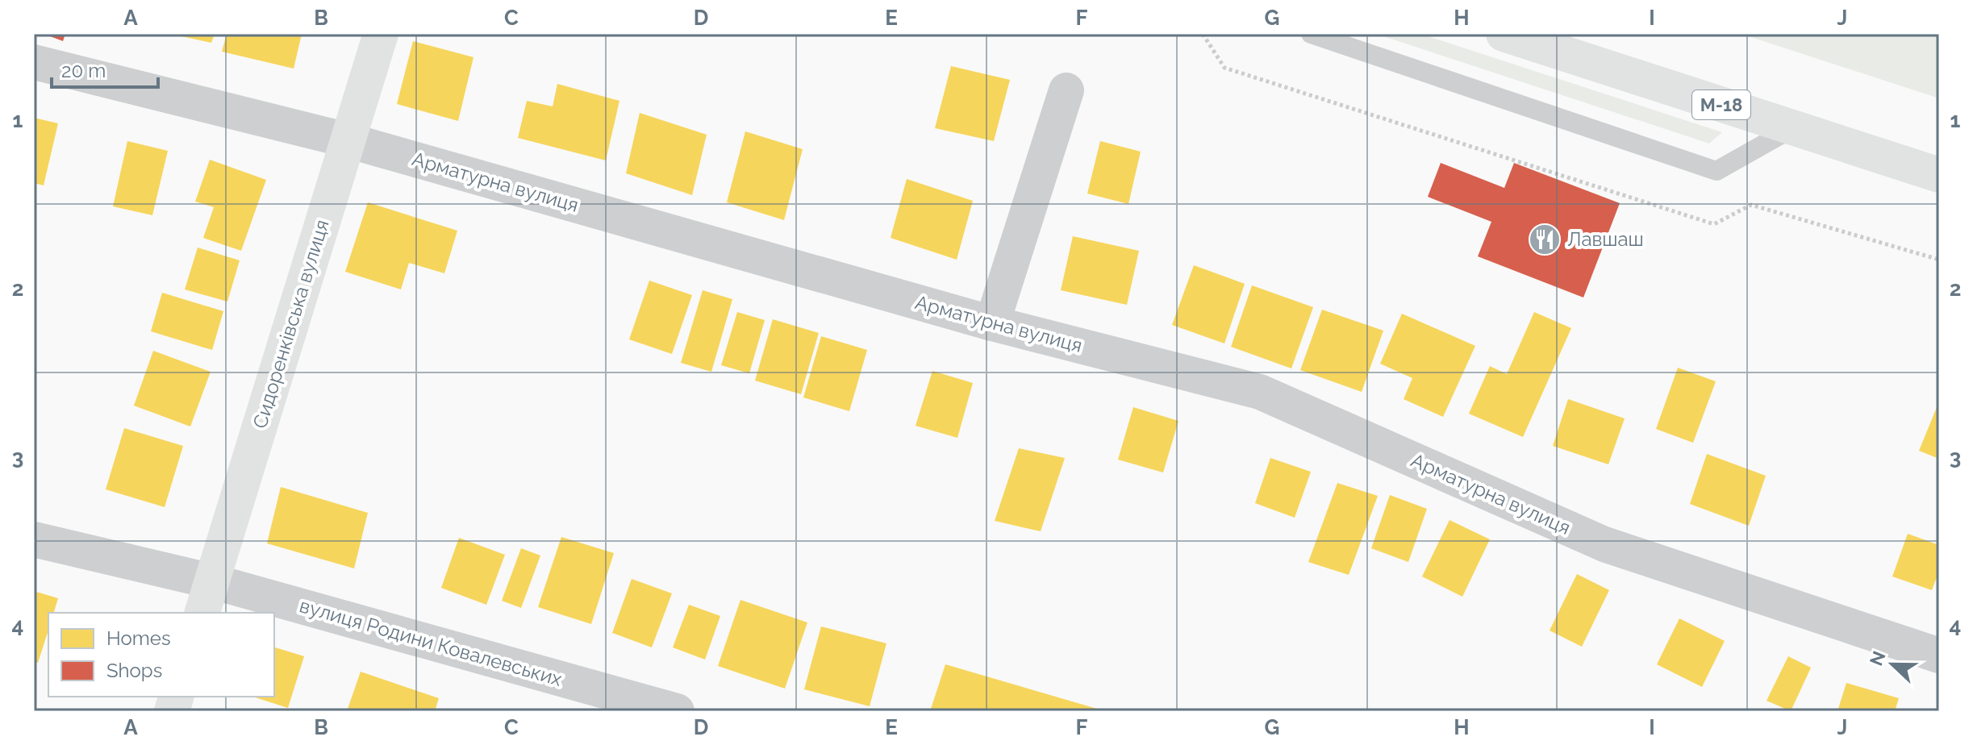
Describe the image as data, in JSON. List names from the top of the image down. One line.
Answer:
{"streets":{"main road":["М-18","Сидоренківська вулиця"],"street":["Арматурна вулиця","вулиця Родини Ковалевських"]},"crossings":[["Арматурна вулиця","Сидоренківська вулиця"],["Сидоренківська вулиця","вулиця Родини Ковалевських"]],"places":{"restaurant":["Лавшаш"]},"legend":["Homes","Shops"],"scale_bar":"20 m","north":"left","grid":{"columns":["A","B","C","D","E","F","G","H","I","J"],"rows":["1","2","3","4"]}}
